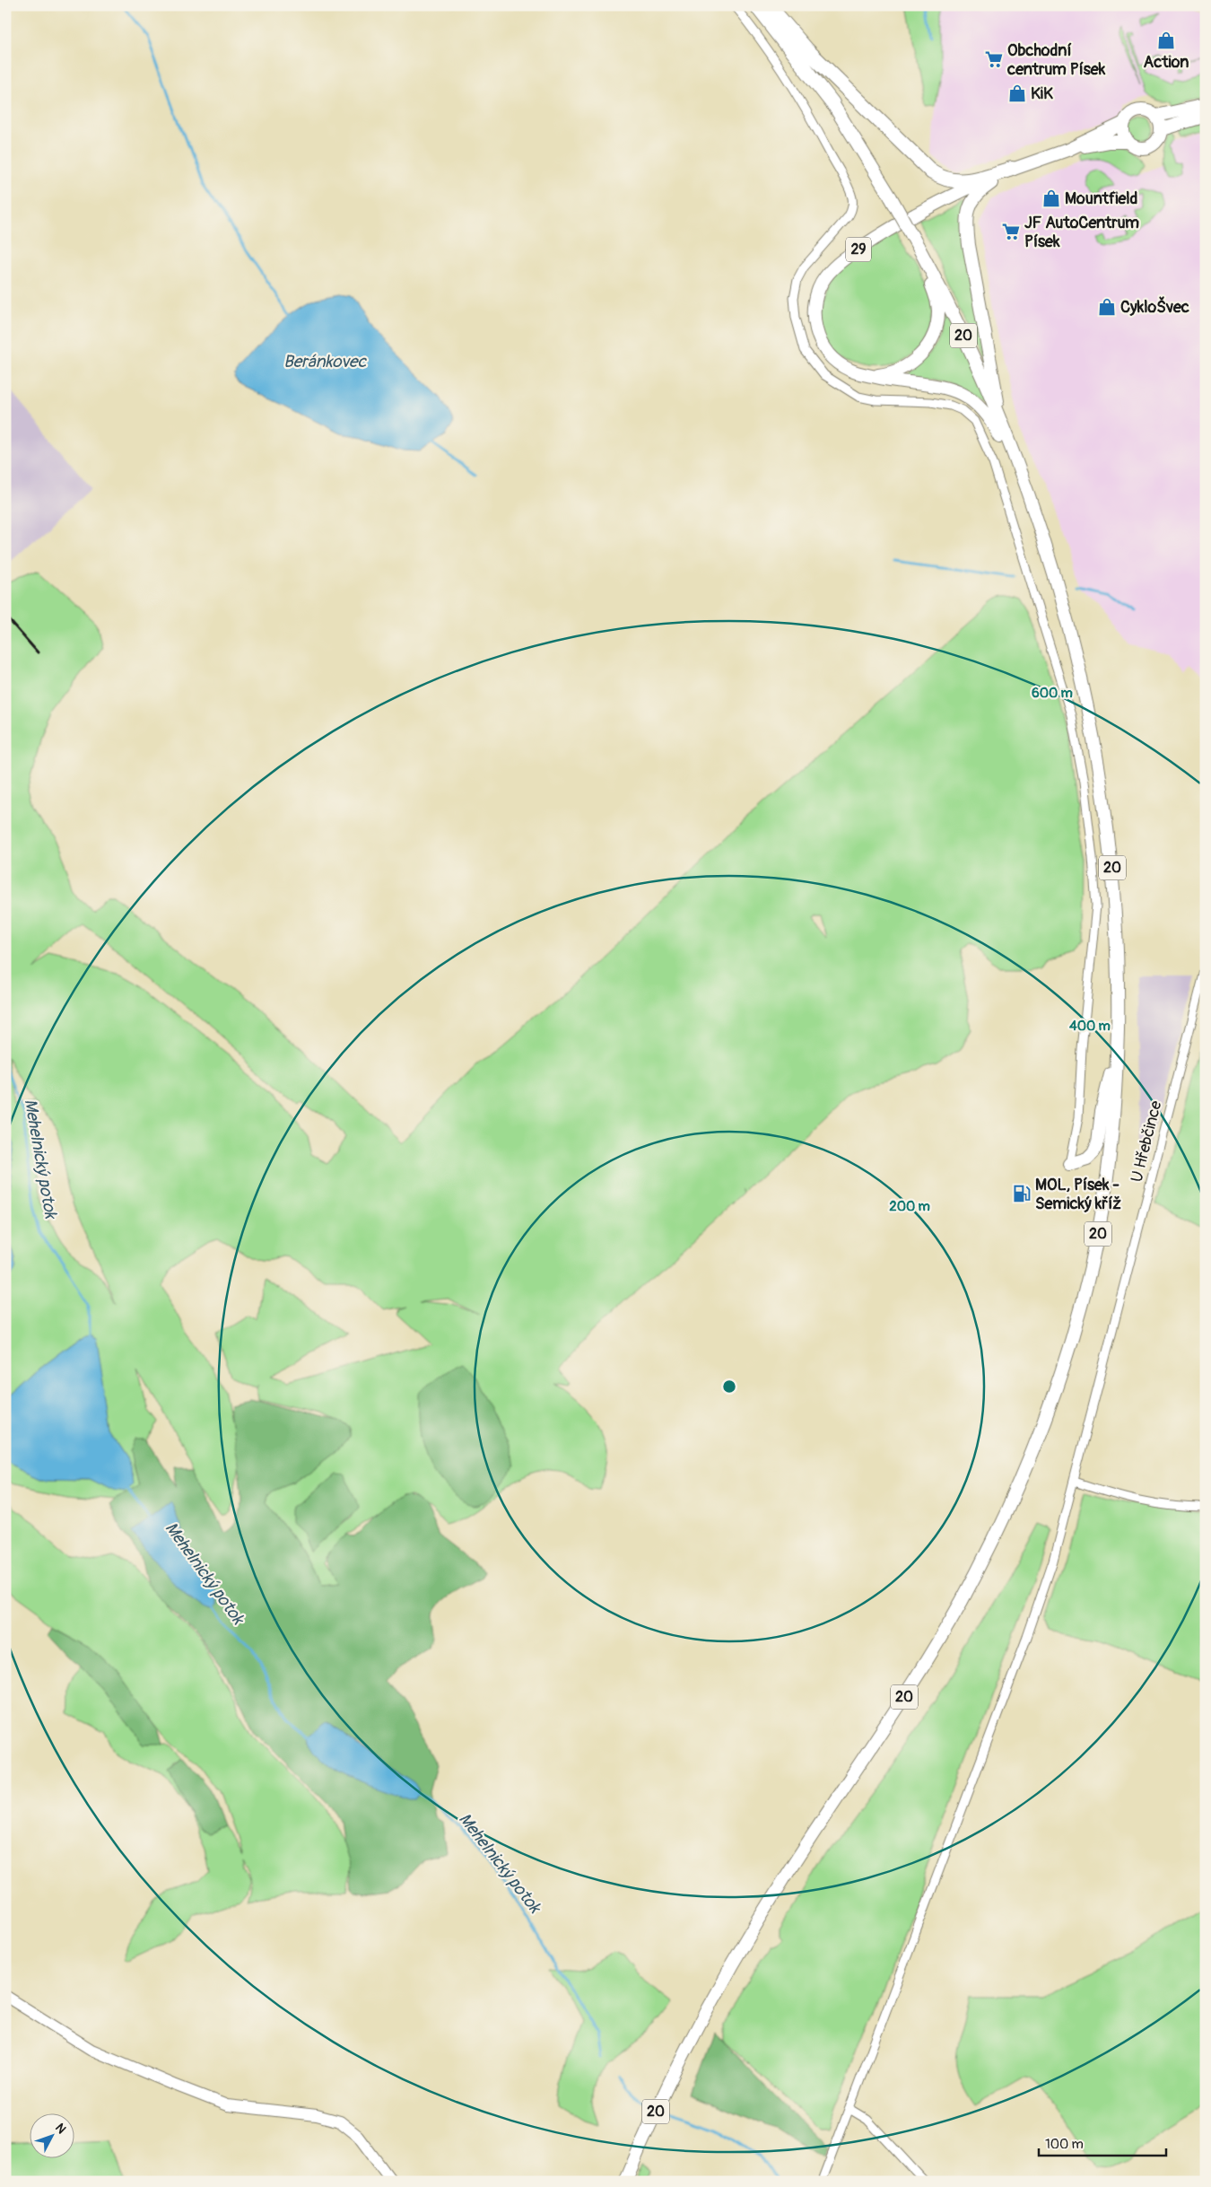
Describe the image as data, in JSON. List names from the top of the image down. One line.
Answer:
{"streets":{"highway":["20"],"main road":["29"],"street":["U Hřebčince"]},"water":["Beránkovec","Mehelnický potok"],"places":{"shop":["Action","KiK","Mountfield","CykloŠvec"],"supermarket":["Obchodní centrum Písek","JF AutoCentrum Písek"],"fuel station":["MOL, Písek - Semický kříž"]},"scale_bar":"100 m","north":"top right","rings":["600 m","400 m","200 m"]}
